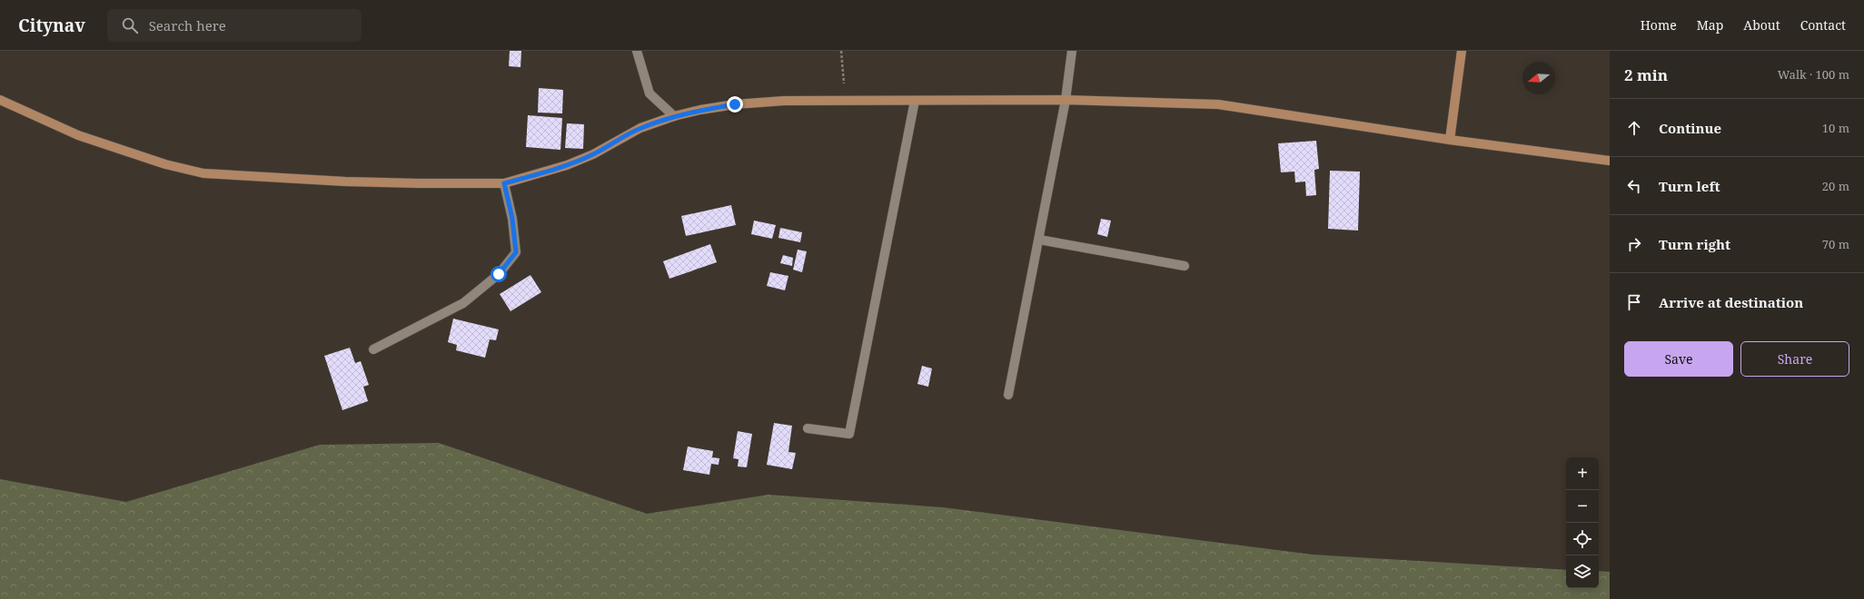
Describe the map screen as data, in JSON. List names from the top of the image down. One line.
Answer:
{"north":"left","page":{"header":"Citynav","search":"Search here","nav":["Home","Map","About","Contact"],"heading":["2 min","Walk · 100 m"],"list":[["Continue","10 m"],["Turn left","20 m"],["Turn right","70 m"],"Arrive at destination"],"buttons":["Save","Share"],"map_buttons":["+","−"]}}
